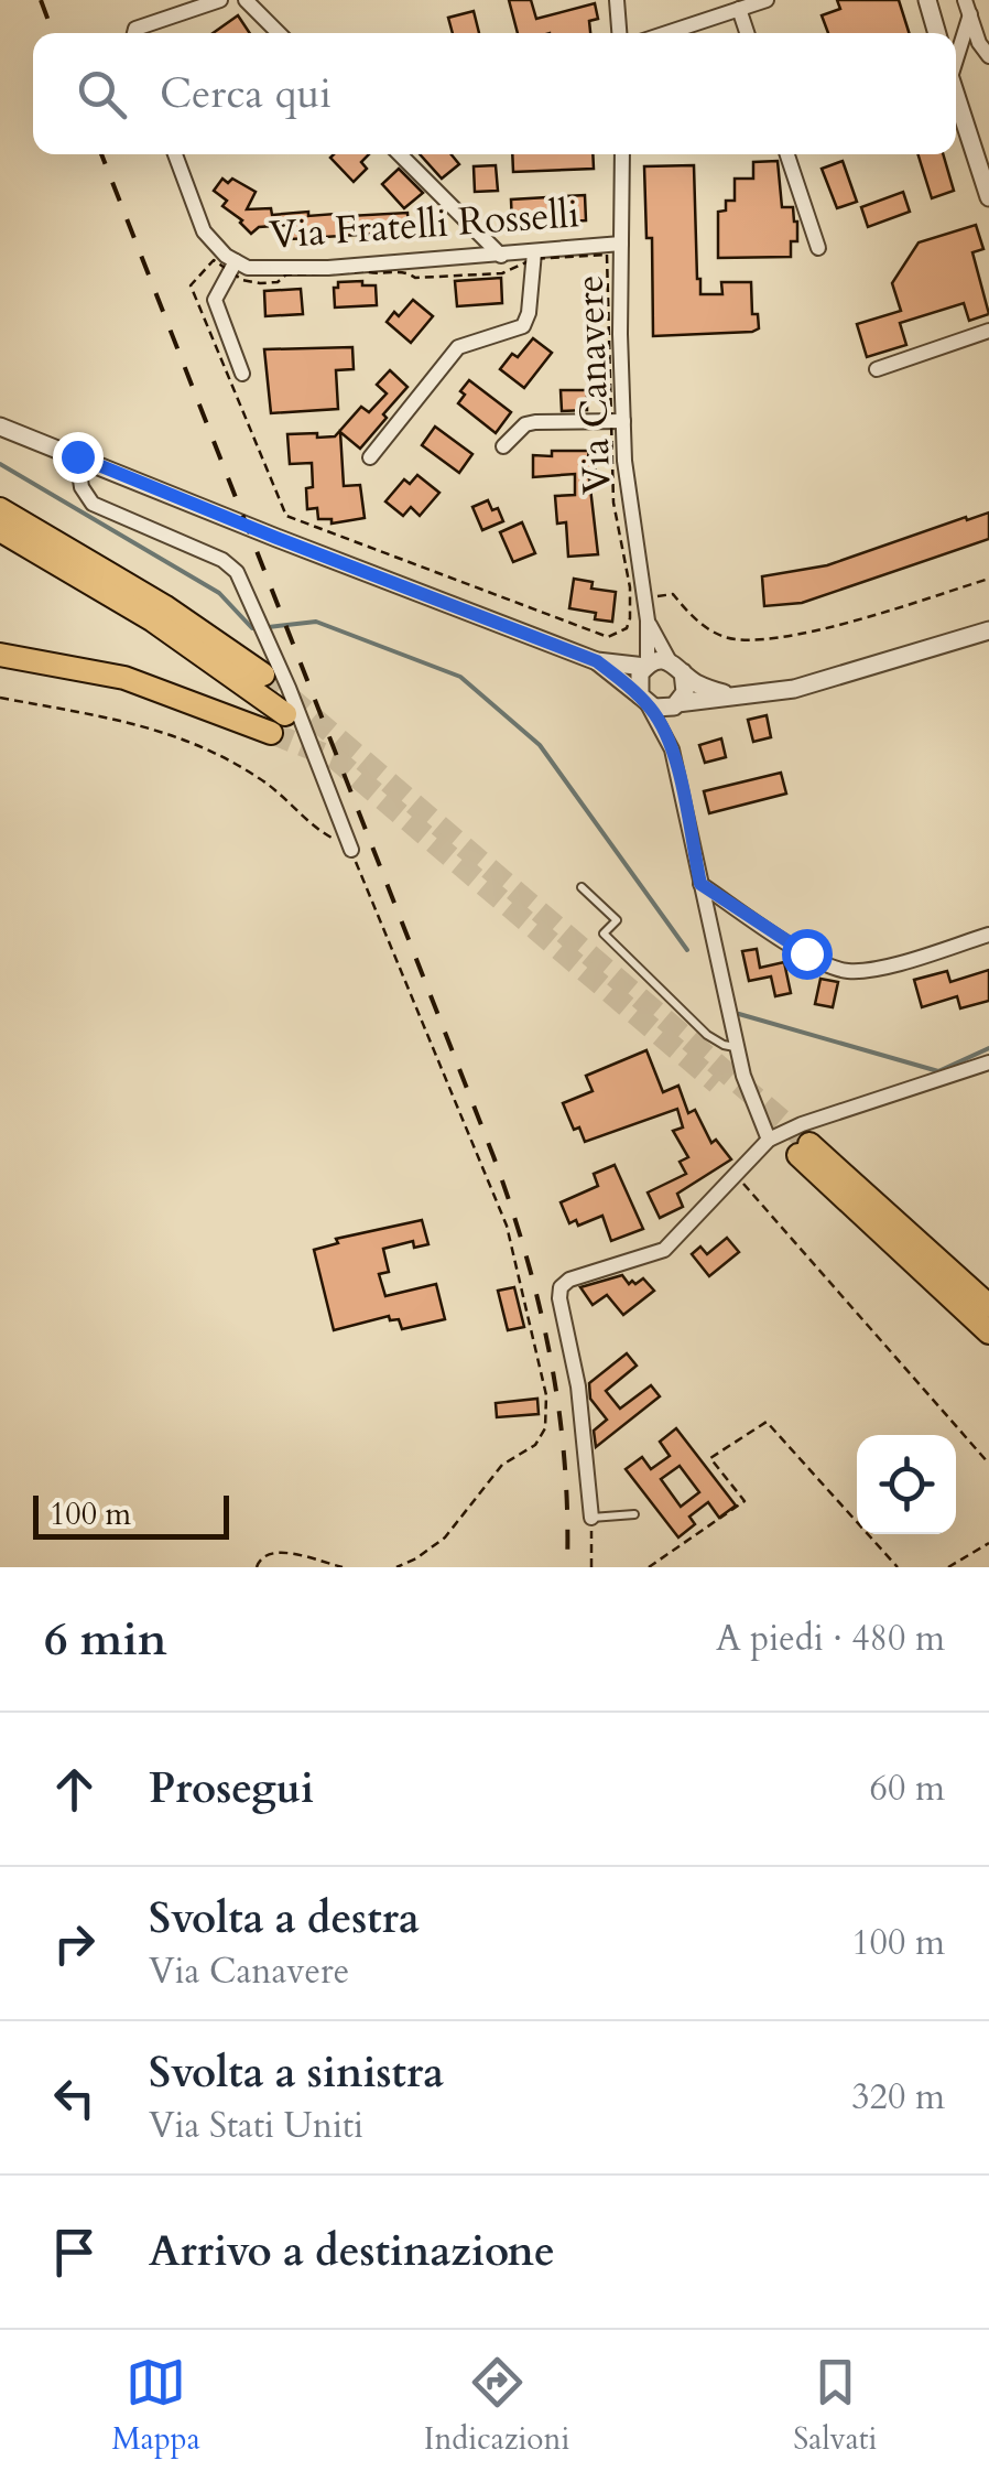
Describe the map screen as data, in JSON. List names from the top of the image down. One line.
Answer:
{"streets":{"street":["Via Fratelli Rosselli","Via Canavere"]},"crossings":[["Via Fratelli Rosselli","Via Canavere"]],"scale_bar":"100 m","page":{"search":"Cerca qui","scale":"100 m","heading":["6 min","A piedi · 480 m"],"list":[["Prosegui","60 m"],["Svolta a destra","Via Canavere","100 m"],["Svolta a sinistra","Via Stati Uniti","320 m"],"Arrivo a destinazione"],"nav":["Mappa","Indicazioni","Salvati"]}}
